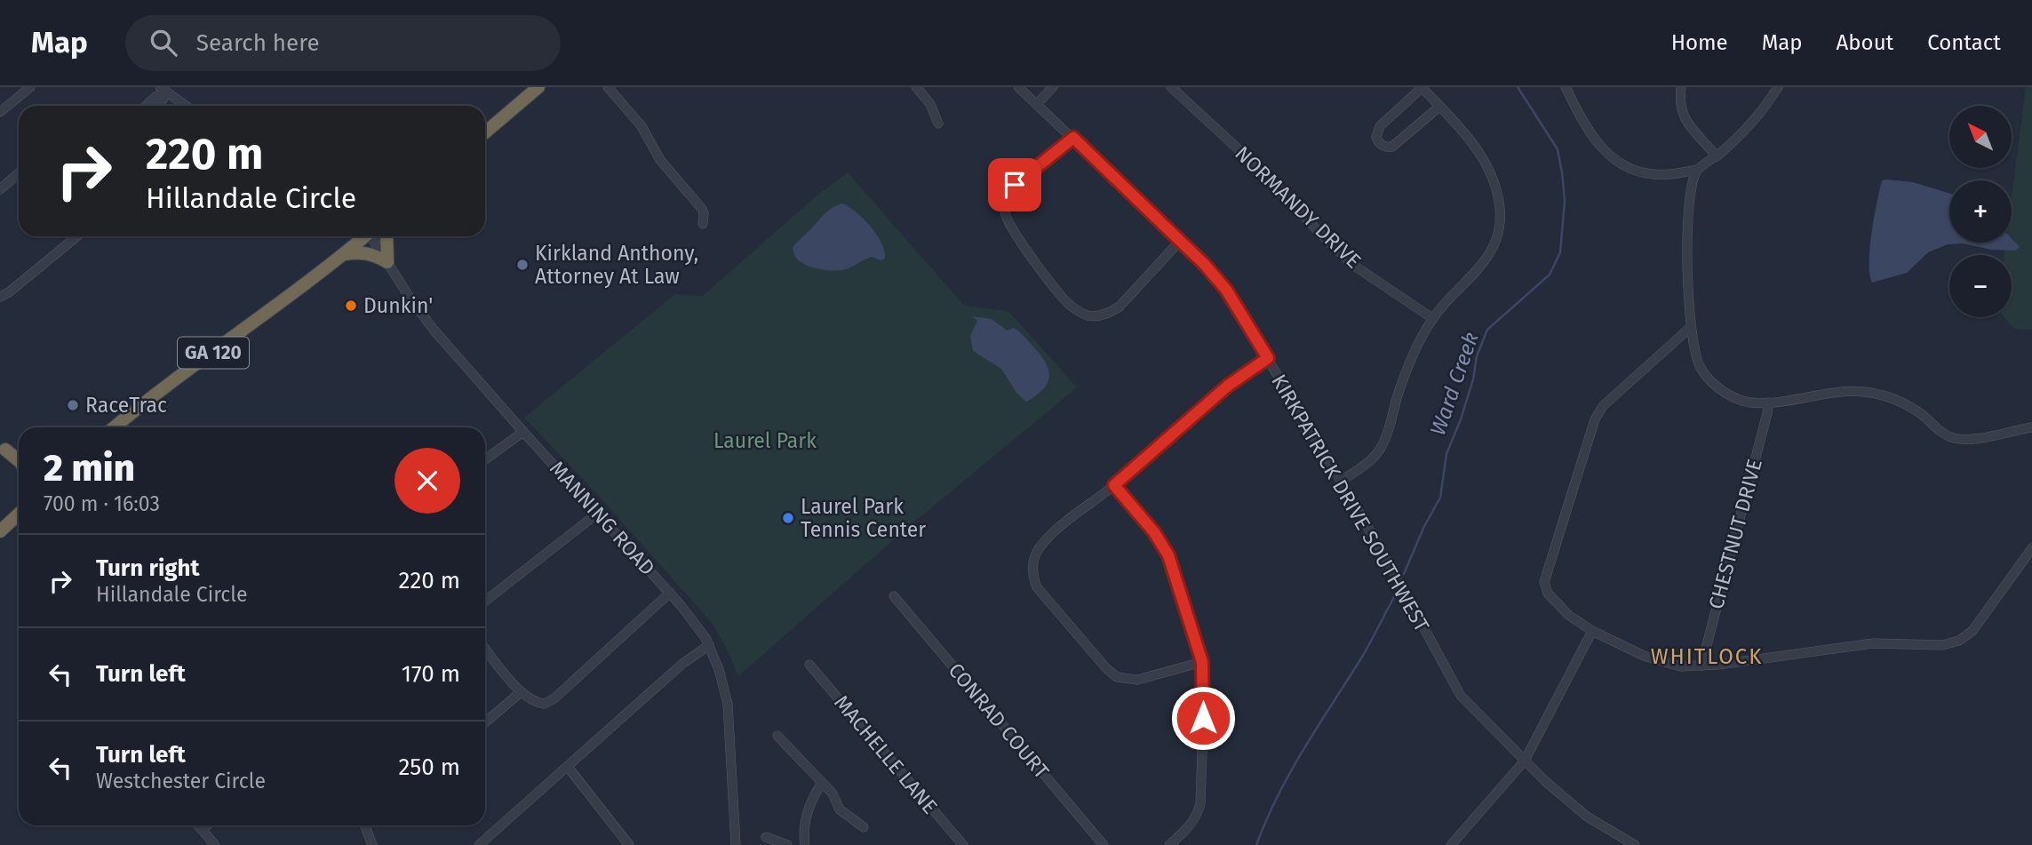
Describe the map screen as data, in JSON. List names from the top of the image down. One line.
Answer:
{"streets":{"highway":["GA 120"],"street":["NORMANDY DRIVE","KIRKPATRICK DRIVE SOUTHWEST","MANNING ROAD","CHESTNUT DRIVE","CONRAD COURT","MACHELLE LANE"]},"districts":["WHITLOCK"],"water":["Ward Creek"],"parks":["Laurel Park"],"places":["Kirkland Anthony, Attorney At Law","Dunkin'","RaceTrac","Laurel Park Tennis Center"],"north":"top left","page":{"header":"Map","search":"Search here","nav":["Home","Map","About","Contact"],"map_buttons":["+","−"],"turn":["220 m","Hillandale Circle"],"heading":["2 min","700 m · 16:03"],"list":[{"name":"Turn right","note":"Hillandale Circle","value":"220 m"},{"name":"Turn left","value":"170 m"},{"name":"Turn left","note":"Westchester Circle","value":"250 m"}]}}
